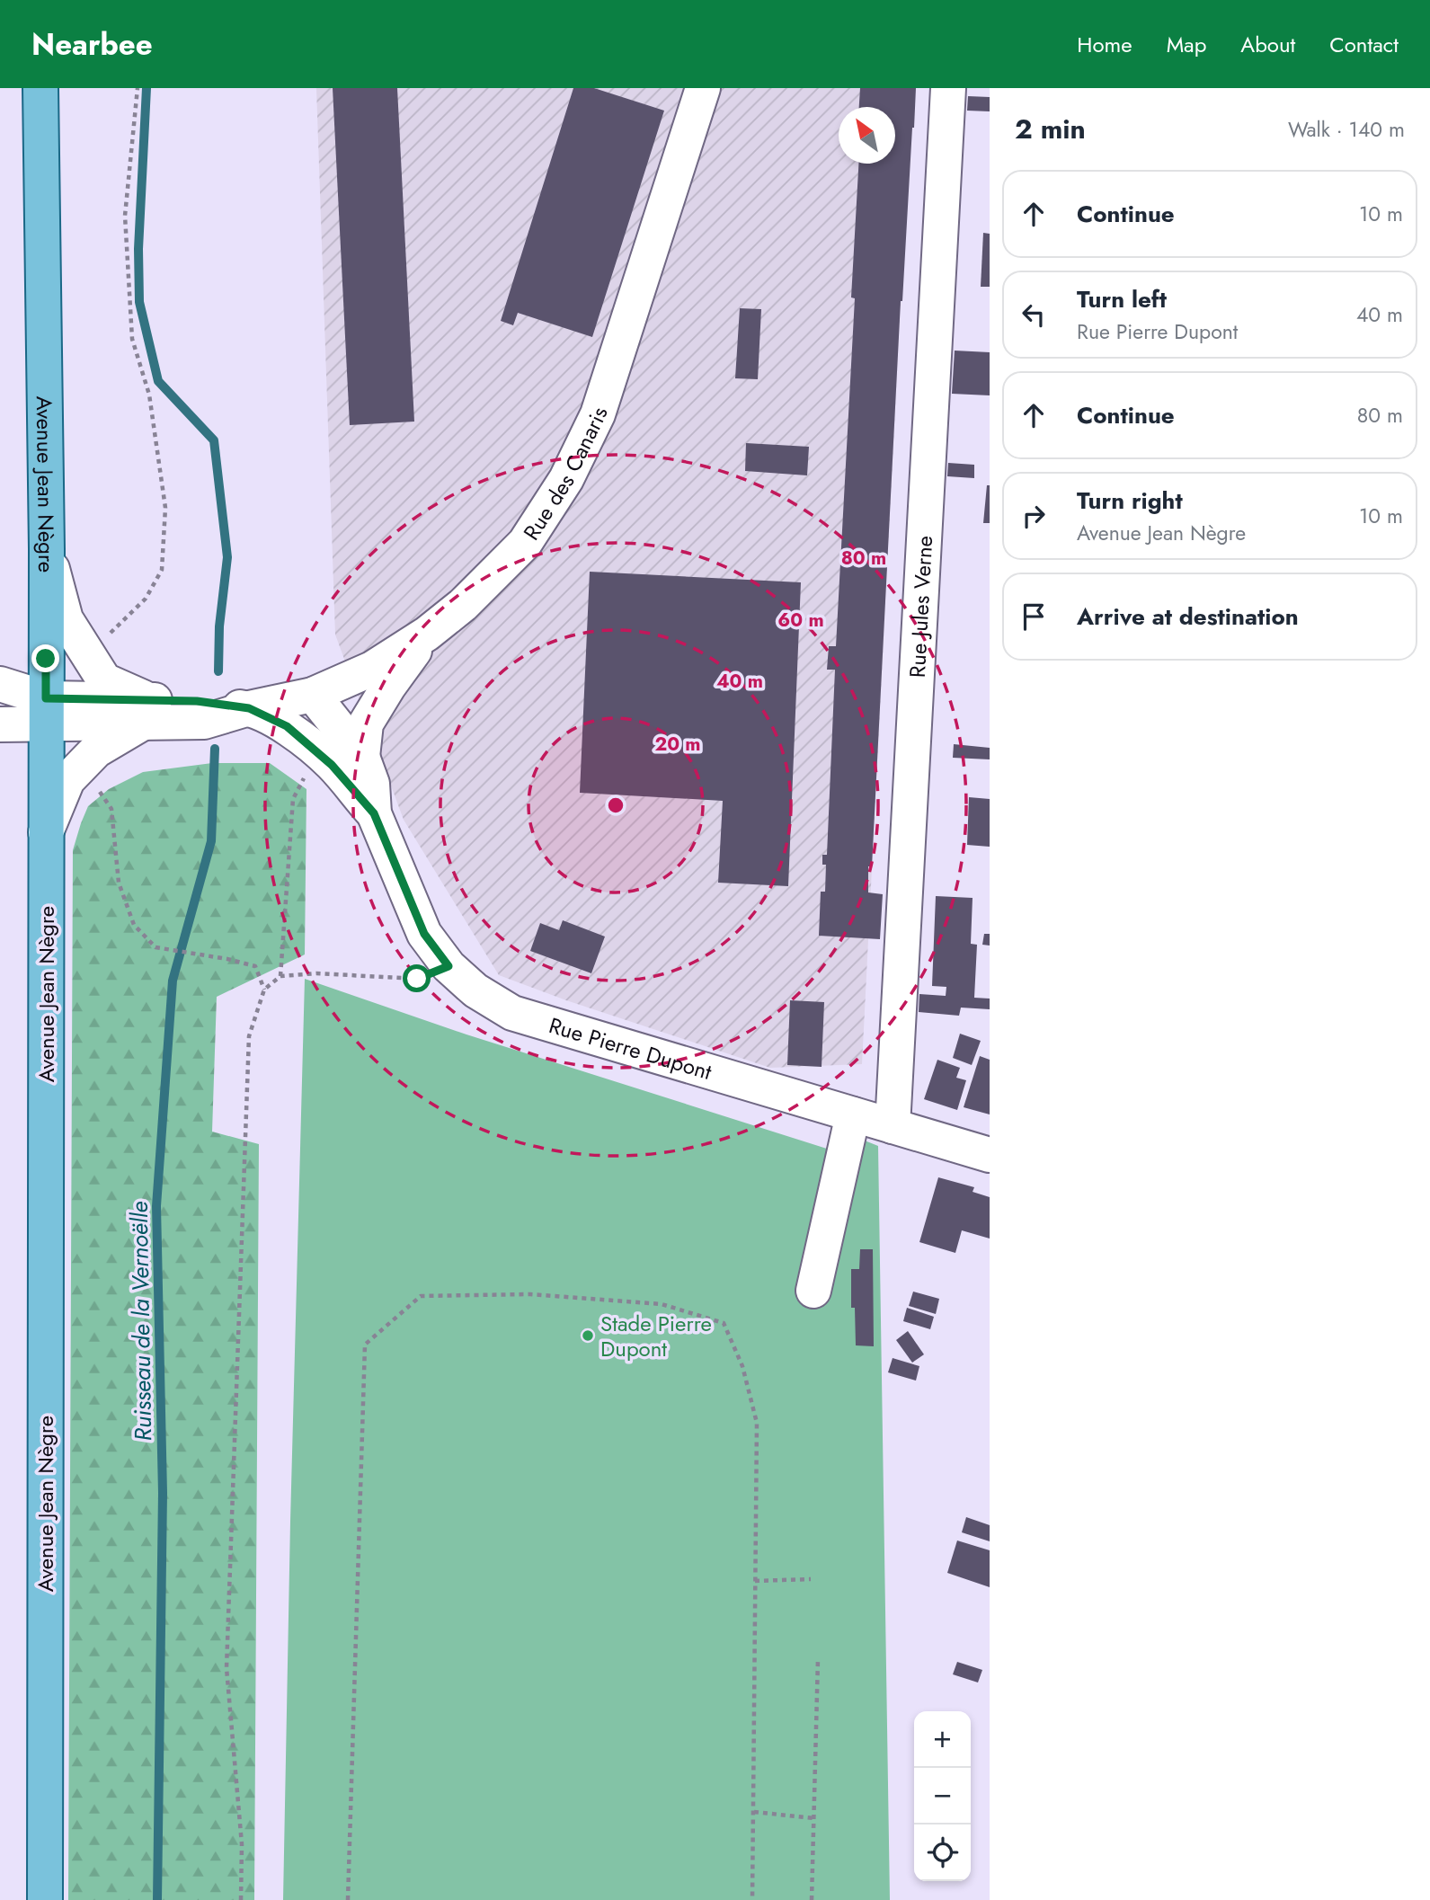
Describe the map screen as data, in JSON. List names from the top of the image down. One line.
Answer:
{"streets":{"main road":["Avenue Jean Nègre"],"street":["Rue des Canaris","Rue Jules Verne","Rue Pierre Dupont"]},"crossings":[["Rue des Canaris","Avenue Jean Nègre"],["Rue Jules Verne","Rue Pierre Dupont"]],"water":["Ruisseau de la Vernoëlle"],"places":["Stade Pierre Dupont"],"north":"top left","page":{"header":"Nearbee","nav":["Home","Map","About","Contact"],"heading":["2 min","Walk · 140 m"],"list":[["Continue","10 m"],["Turn left","Rue Pierre Dupont","40 m"],["Continue","80 m"],["Turn right","Avenue Jean Nègre","10 m"],"Arrive at destination"],"map_buttons":["+","−"]},"rings":["80 m","60 m","40 m","20 m"]}
